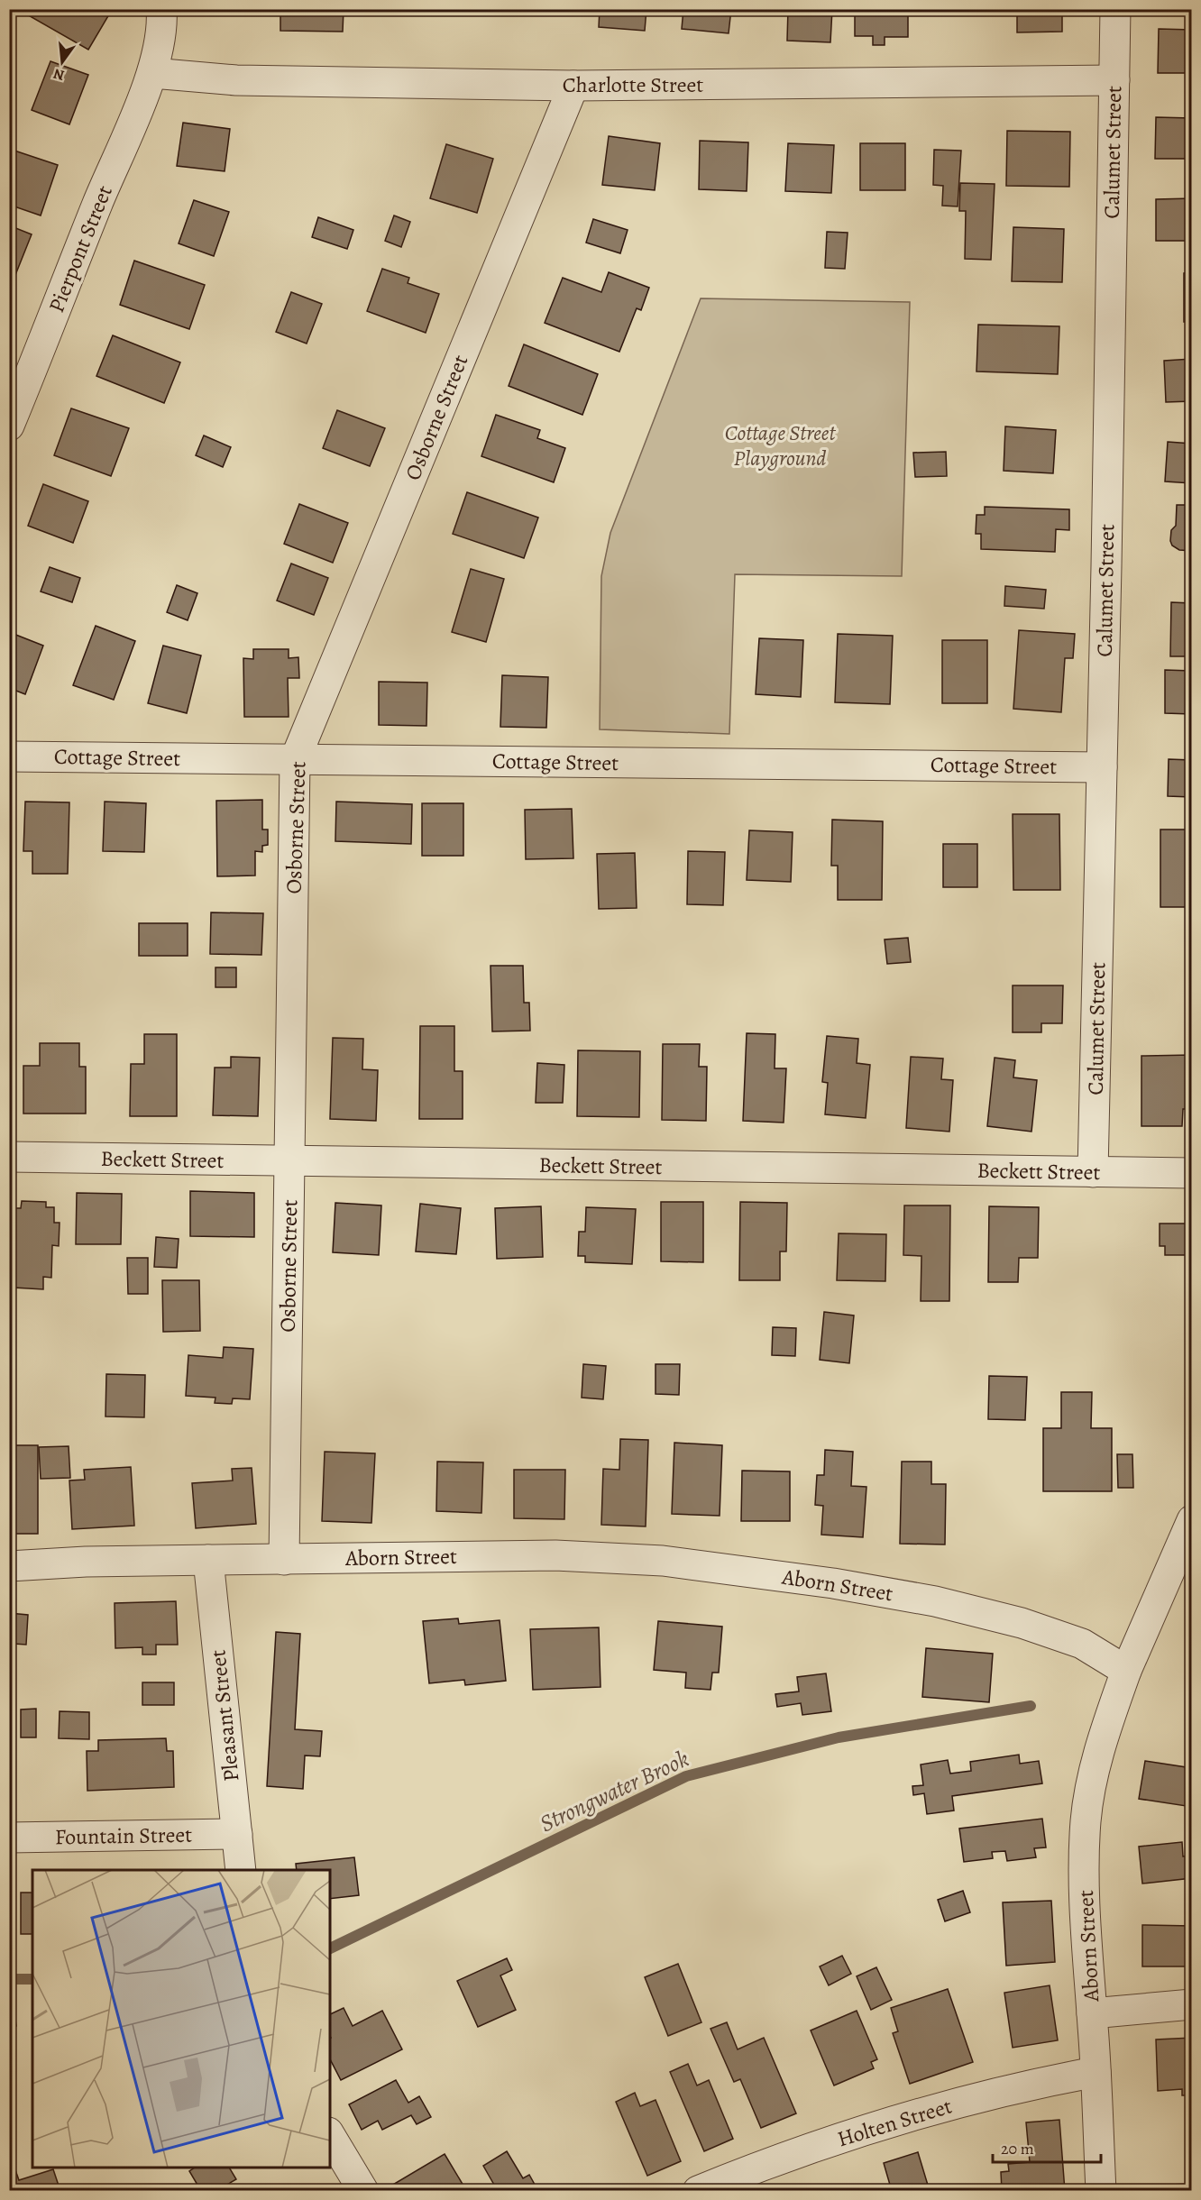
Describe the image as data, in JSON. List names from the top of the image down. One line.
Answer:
{"streets":{"street":["Charlotte Street","Calumet Street","Pierpont Street","Osborne Street","Cottage Street","Beckett Street","Aborn Street","Pleasant Street","Fountain Street","Holten Street"]},"crossings":[["Charlotte Street","Calumet Street"],["Charlotte Street","Pierpont Street"],["Charlotte Street","Osborne Street"],["Calumet Street","Cottage Street"],["Calumet Street","Beckett Street"],["Osborne Street","Cottage Street"],["Osborne Street","Beckett Street"],["Osborne Street","Aborn Street"],["Aborn Street","Pleasant Street"],["Aborn Street","Holten Street"],["Pleasant Street","Fountain Street"]],"water":["Strongwater Brook"],"parks":["Cottage Street Playground"],"scale_bar":"20 m","north":"bottom"}
